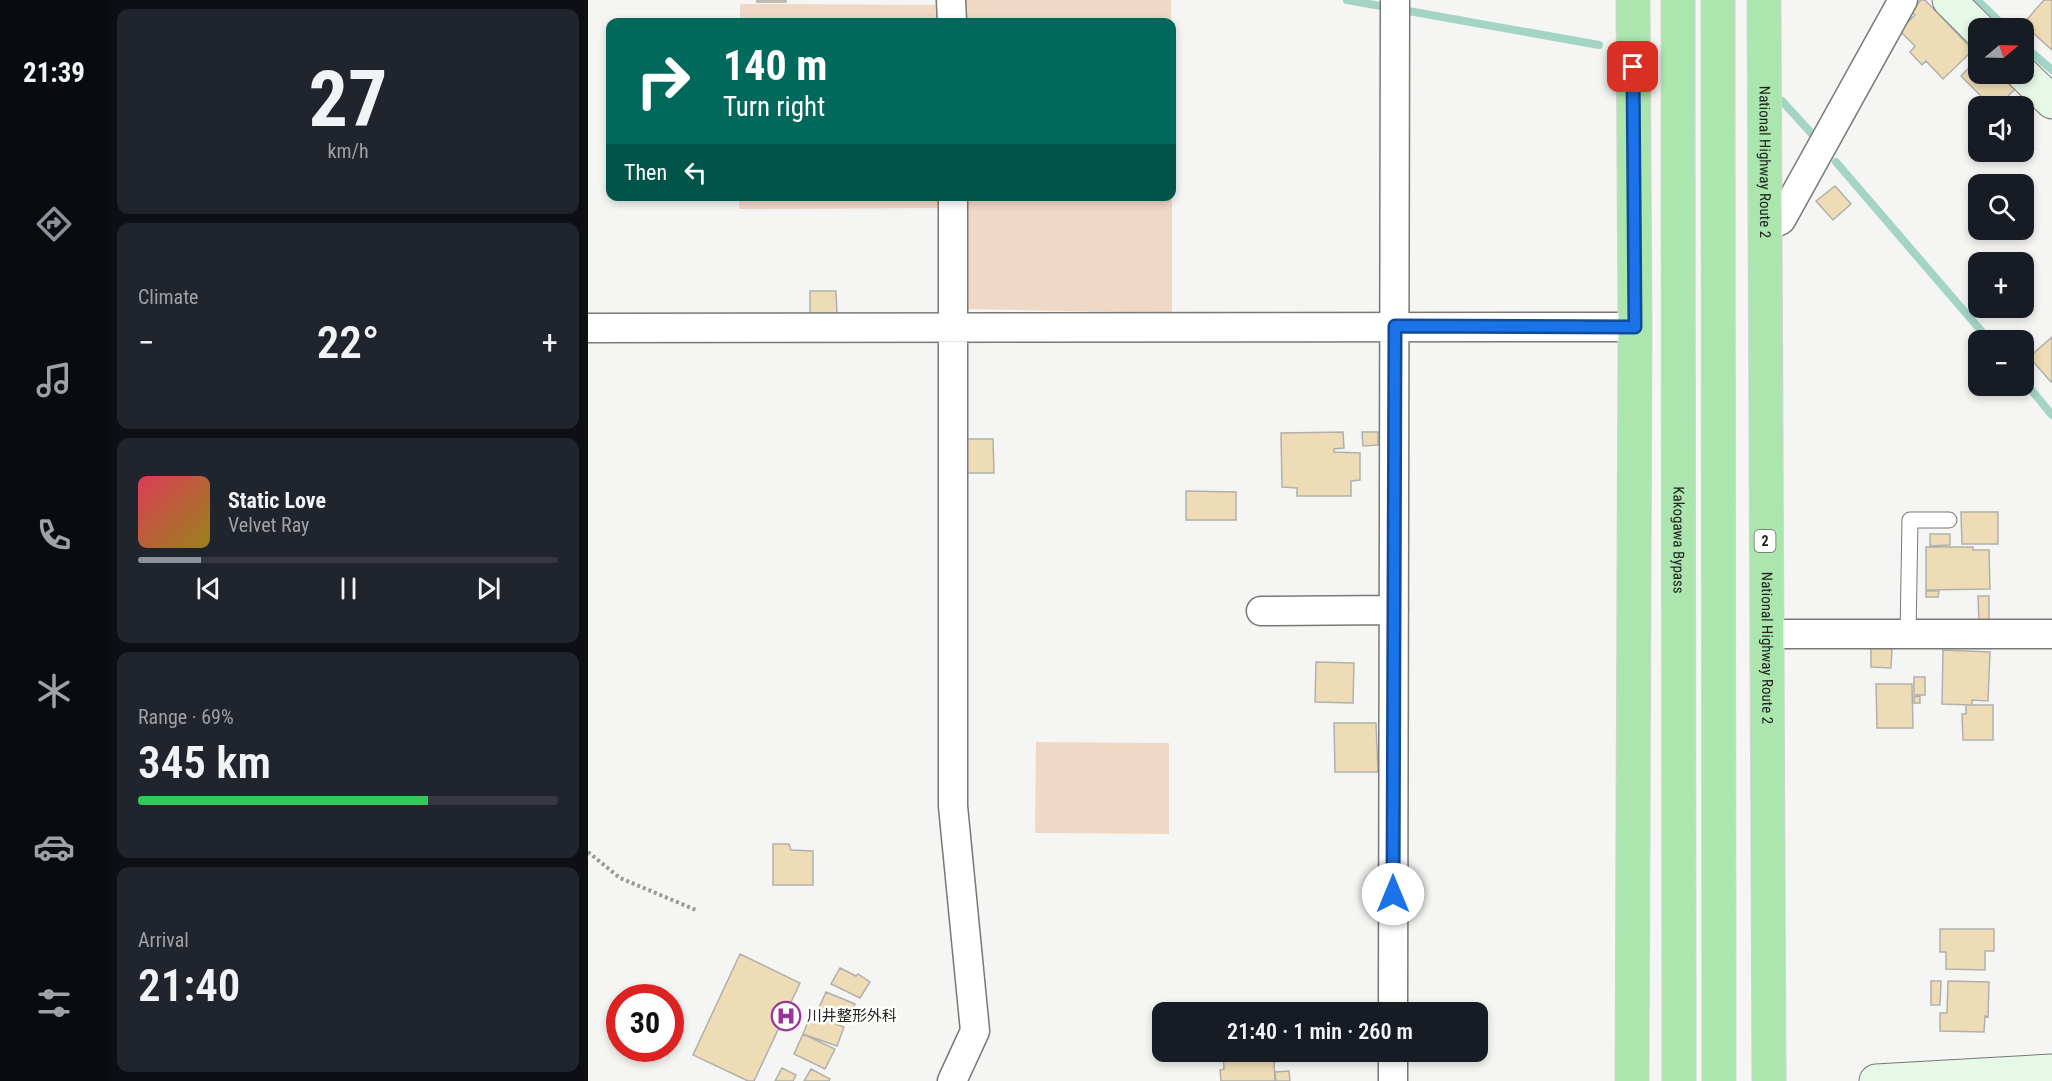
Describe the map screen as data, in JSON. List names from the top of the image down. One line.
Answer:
{"streets":{"highway":["National Highway Route 2","Kakogawa Bypass","2"]},"places":{"hospital":["川井整形外科"]},"north":"right","page":{"tabs":"21:39","tile":[["27","km/h"],"Climate",["Range · 69%","345 km"],["Arrival","21:40"]],"map_buttons":["+","−"],"turn":["140 m","Turn right"],"then":"Then","heat":["−","22°","+"],"song":["Static Love","Velvet Ray"],"limit":"30","trip":"21:40 · 1 min · 260 m"}}
